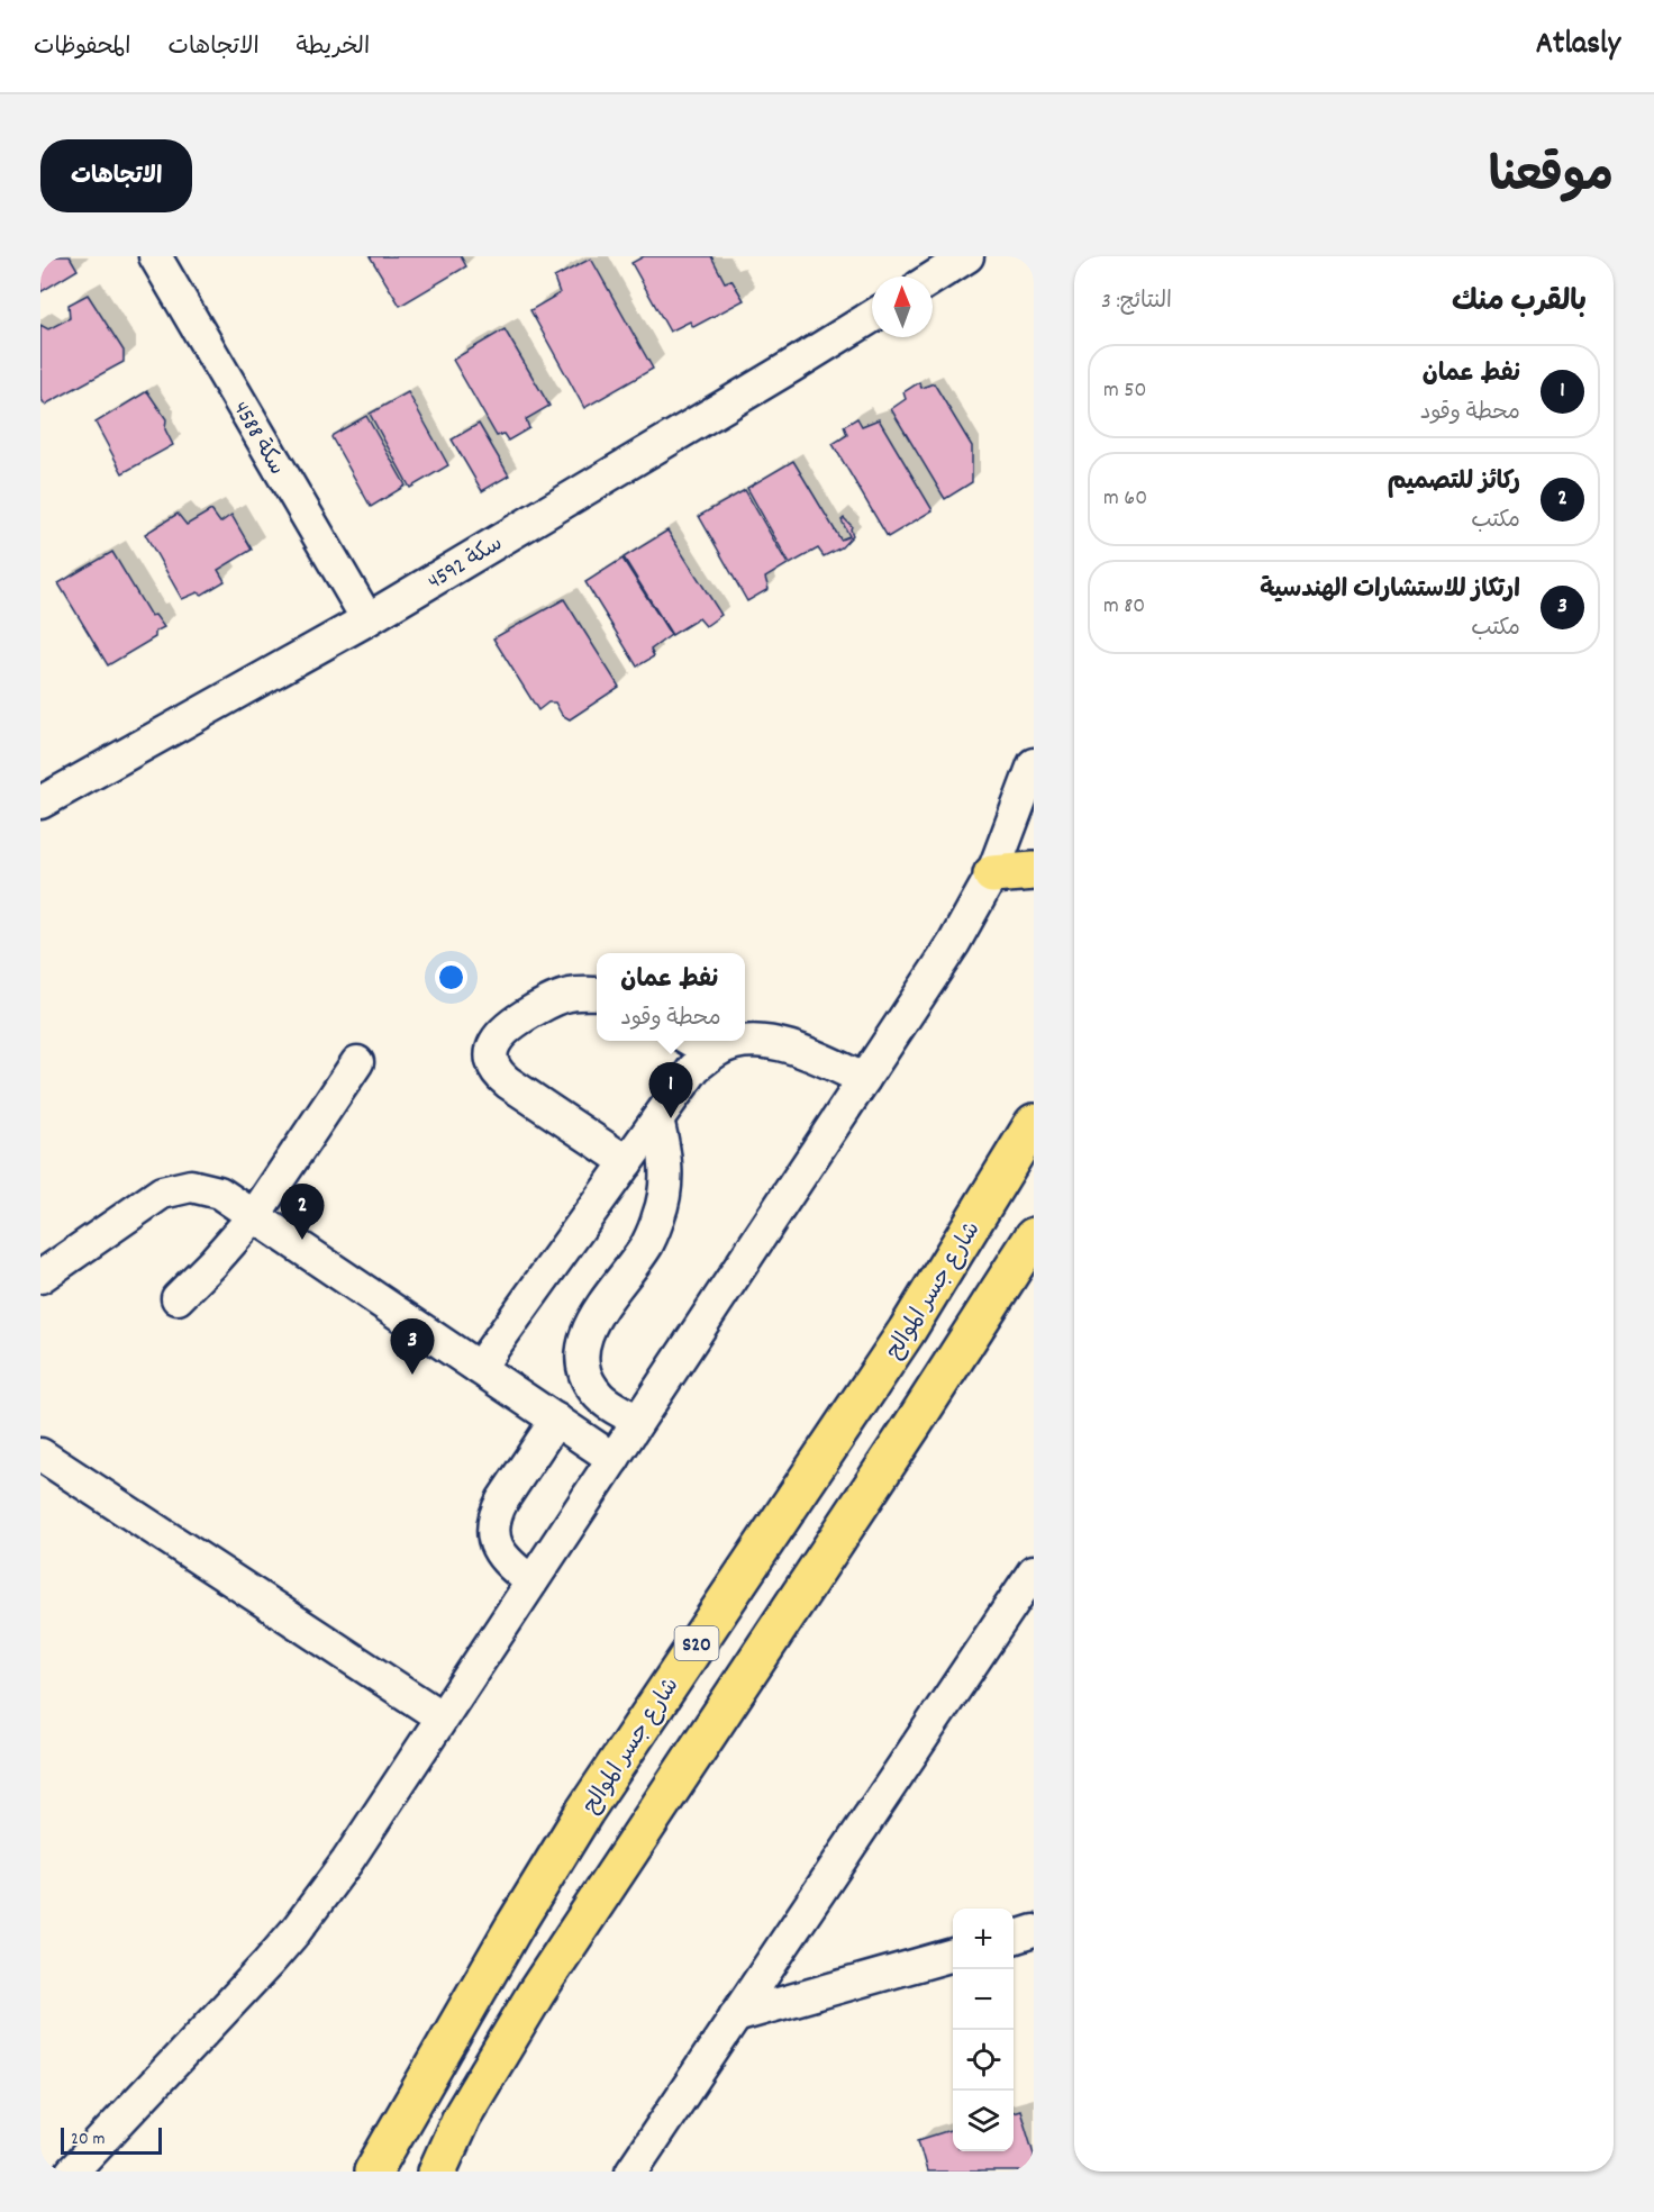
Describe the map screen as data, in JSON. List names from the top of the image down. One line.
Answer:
{"streets":{"main road":["شارع جسر الموالح","S20"],"street":["سكة 4588","سكة 4592"]},"crossings":[["سكة 4588","سكة 4592"]],"scale_bar":"20 m","north":"top","page":{"header":"Atlasly","nav":["الخريطة","الاتجاهات","المحفوظات"],"title":"موقعنا","buttons":"الاتجاهات","heading":["بالقرب منك","النتائج: 3"],"list":[{"mark":"1","name":"نفط عمان","note":"محطة وقود","value":"50 m"},{"mark":"2","name":"ركائز للتصميم","note":"مكتب","value":"60 m"},{"mark":"3","name":"ارتكاز للاستشارات الهندسية","note":"مكتب","value":"80 m"}],"popup":["نفط عمان","محطة وقود"],"pins":["1","2","3"],"map_buttons":["+","−"],"scale":"20 m"}}
